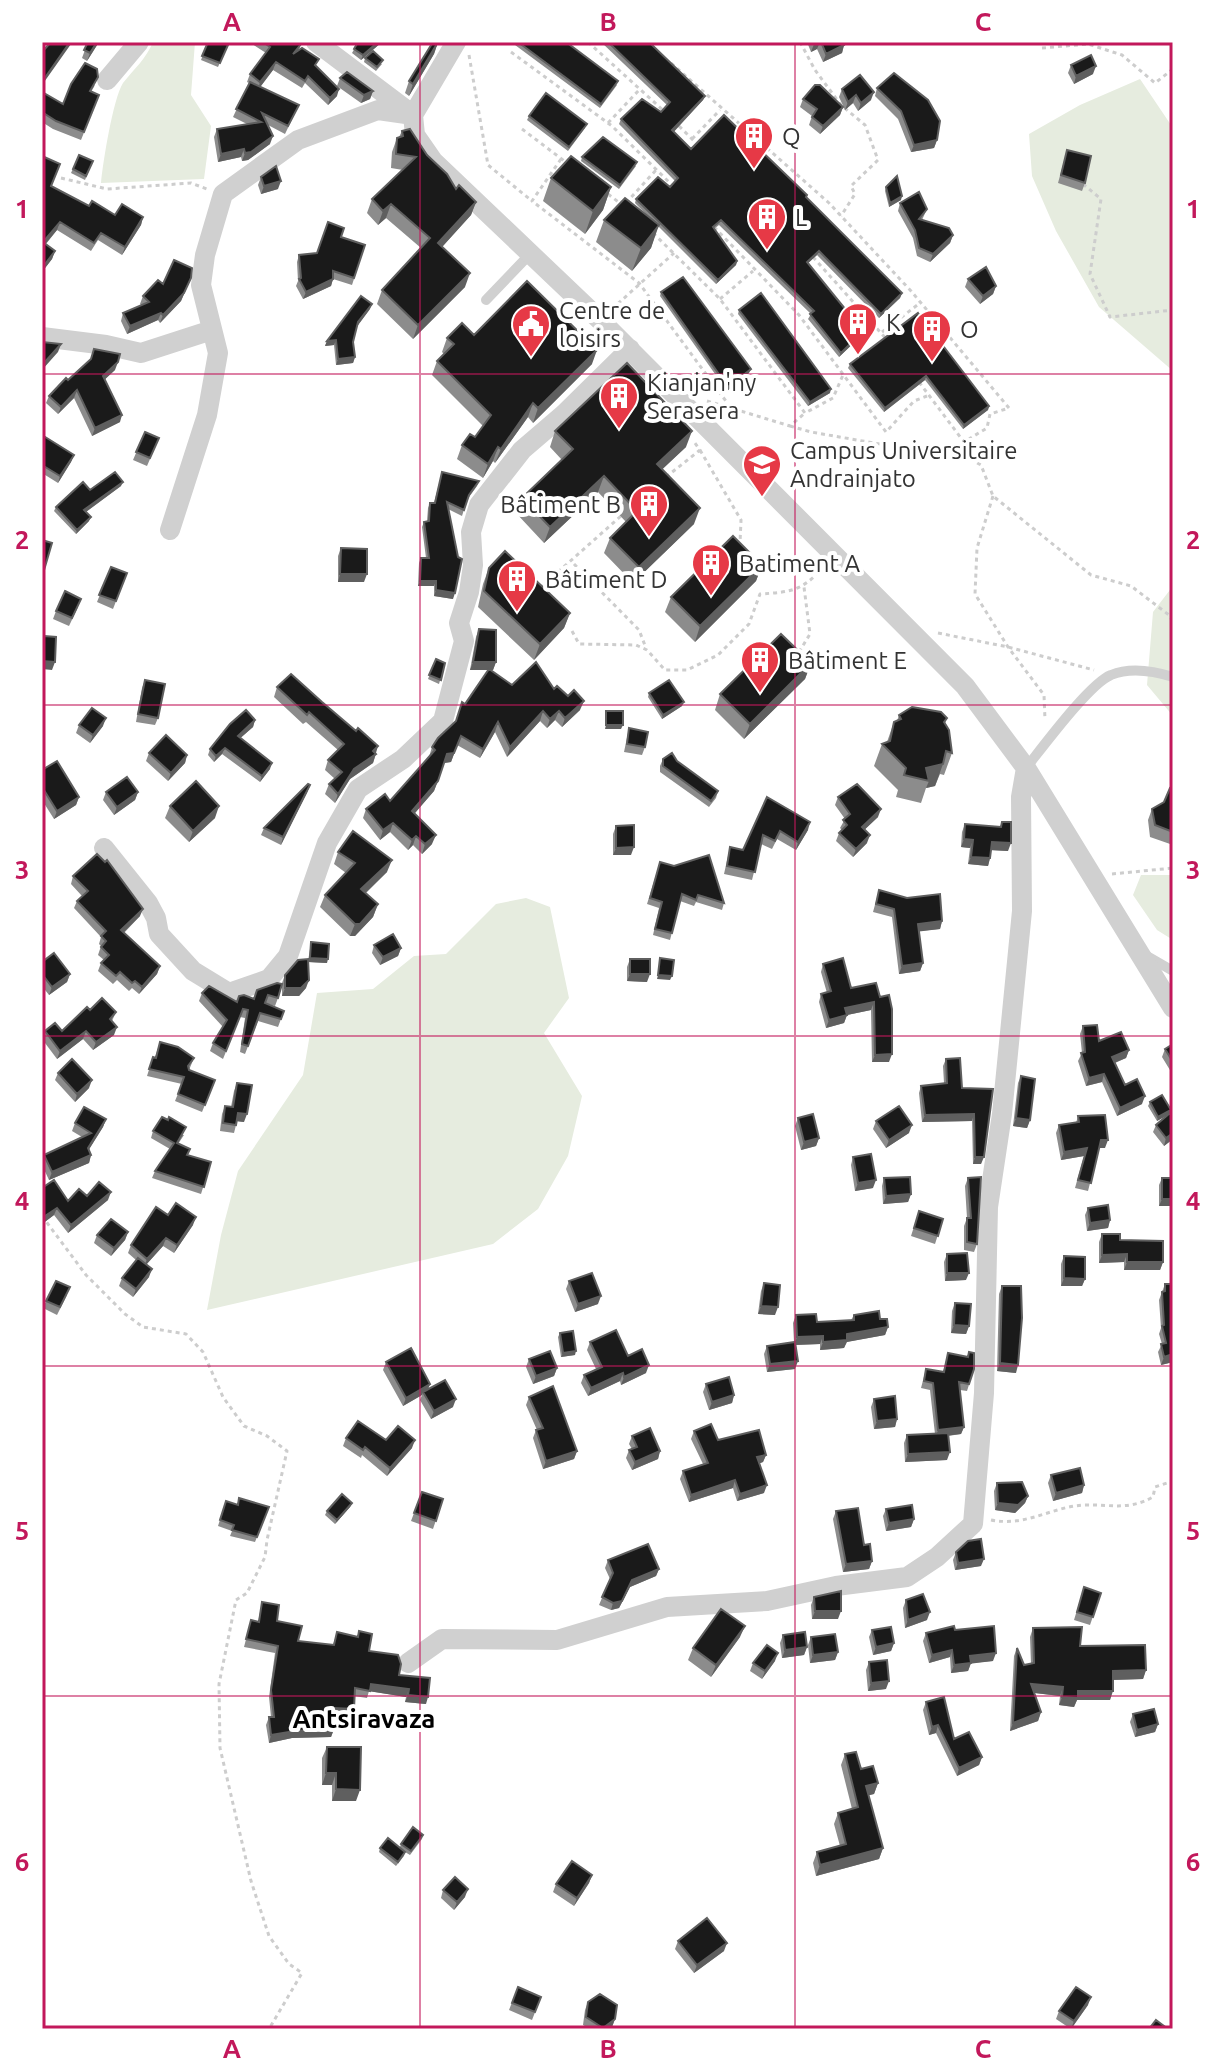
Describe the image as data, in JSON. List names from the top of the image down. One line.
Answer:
{"districts":["Antsiravaza"],"places":{"building":["Q","L","K","O","Kianjan'ny Serasera","Bâtiment B","Batiment A","Bâtiment D","Bâtiment E"],"public building":["Centre de loisirs"],"school or university":["Campus Universitaire Andrainjato"]},"grid":{"columns":["A","B","C"],"rows":["1","2","3","4","5","6"]}}
